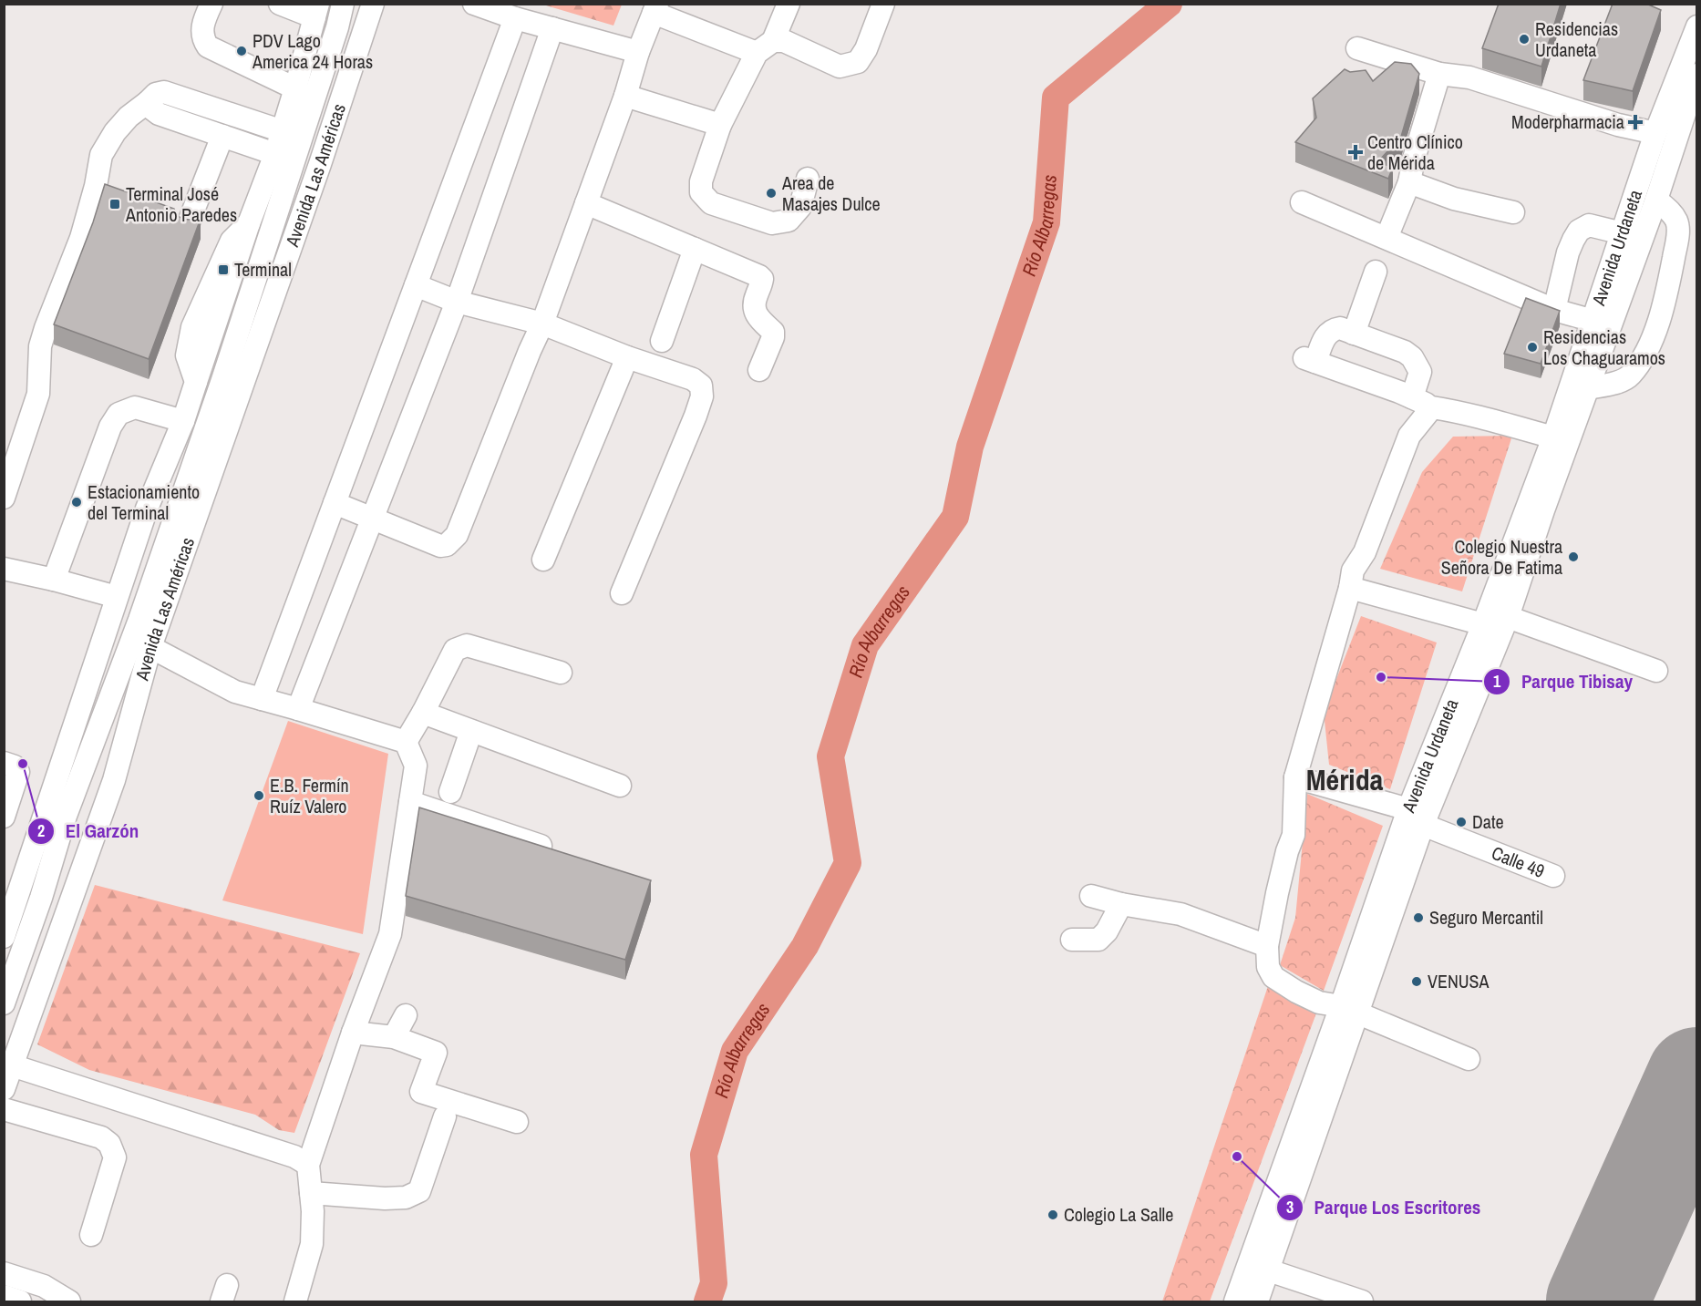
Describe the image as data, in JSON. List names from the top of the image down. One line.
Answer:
{"streets":{"street":["Avenida Las Américas","Avenida Urdaneta","Calle 49"]},"crossings":[["Avenida Urdaneta","Calle 49"]],"districts":["Mérida"],"water":["Río Albarregas"],"places":{"other":["Residencias Urdaneta","PDV Lago America 24 Horas","Area de Masajes Dulce","Residencias Los Chaguaramos","Estacionamiento del Terminal","Colegio Nuestra Señora De Fatima","Parque Tibisay","El Garzón","E.B. Fermín Ruíz Valero","Date","Seguro Mercantil","VENUSA","Parque Los Escritores","Colegio La Salle"],"health":["Moderpharmacia","Centro Clínico de Mérida"],"transit":["Terminal José Antonio Paredes","Terminal"]}}
